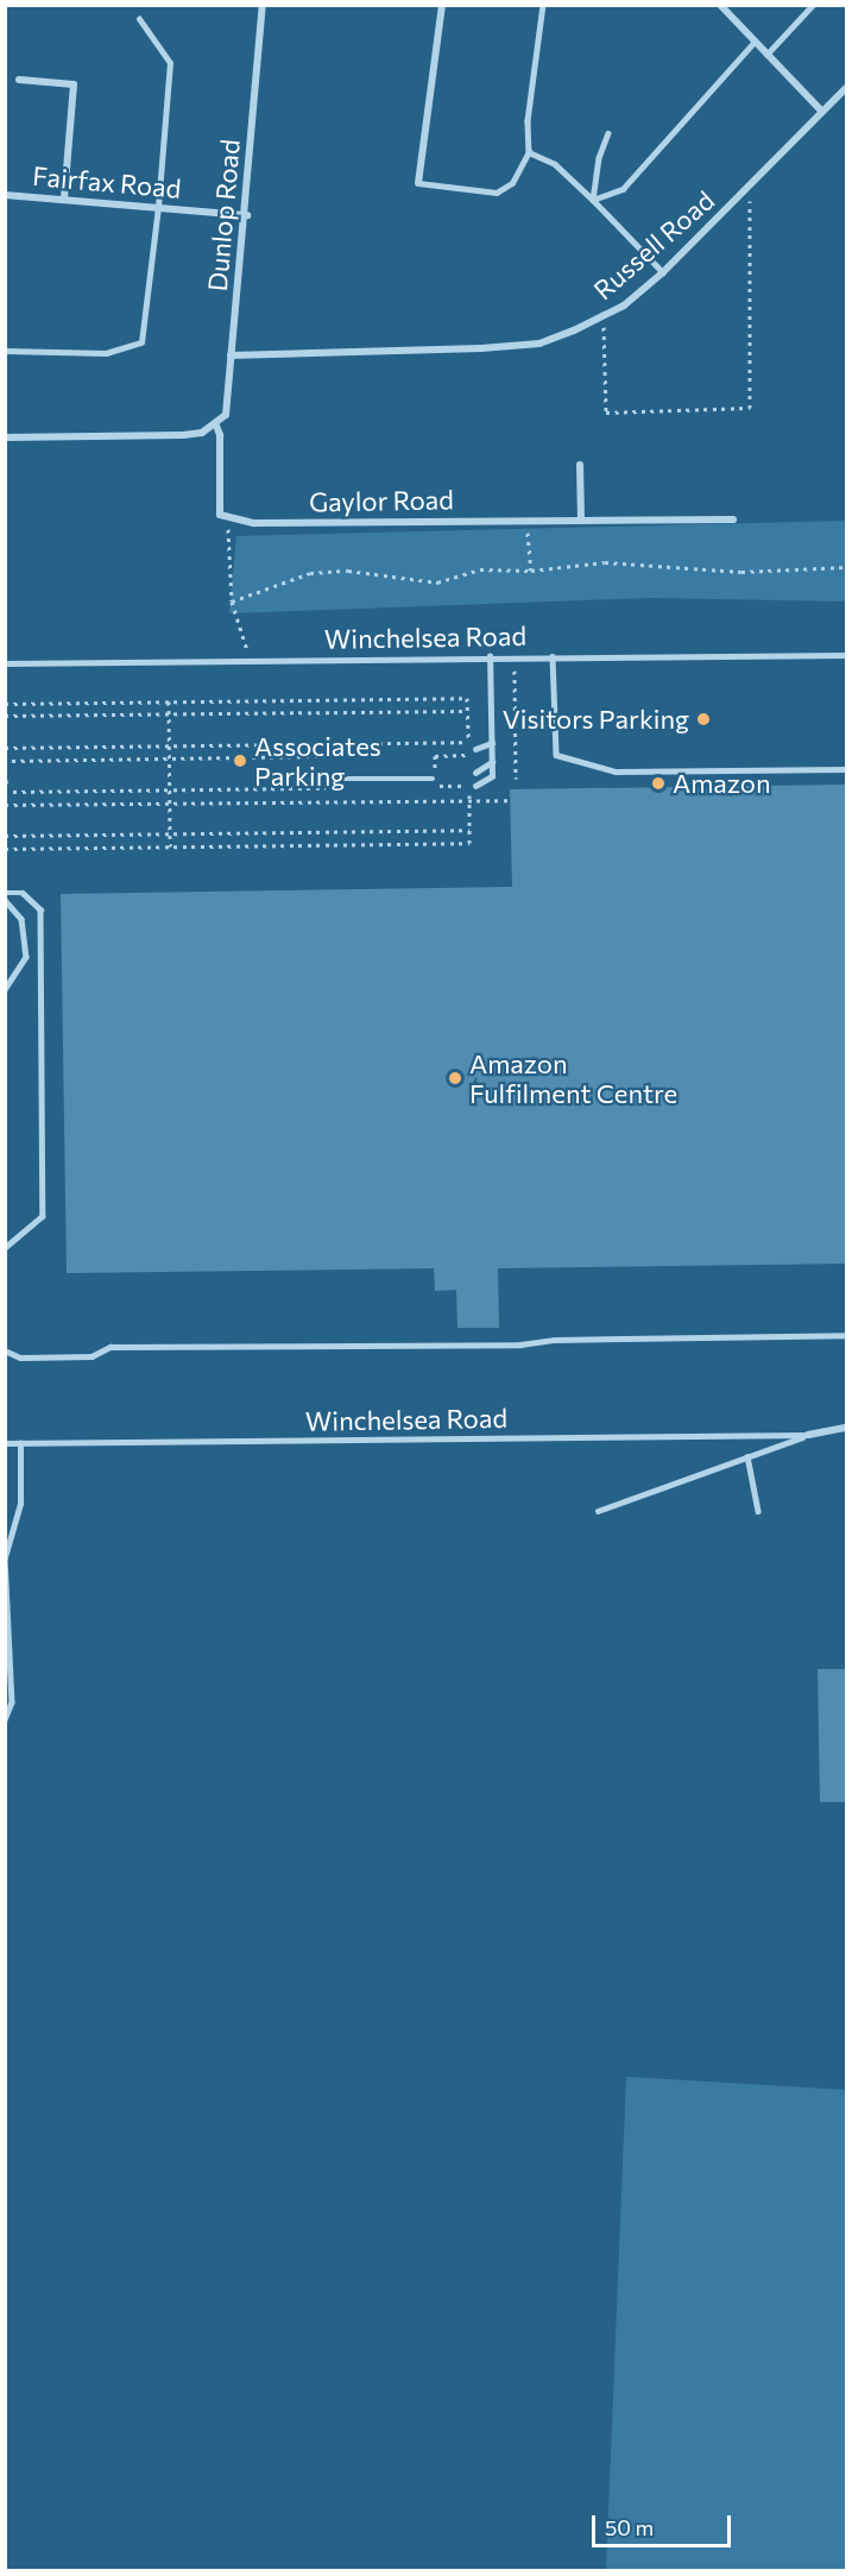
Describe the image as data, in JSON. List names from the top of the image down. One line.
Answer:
{"streets":{"street":["Fairfax Road","Dunlop Road","Russell Road","Gaylor Road"],"lane":["Winchelsea Road"]},"crossings":[["Fairfax Road","Dunlop Road"],["Dunlop Road","Russell Road"]],"places":["Visitors Parking","Associates Parking","Amazon","Amazon Fulfilment Centre"],"scale_bar":"50 m"}
